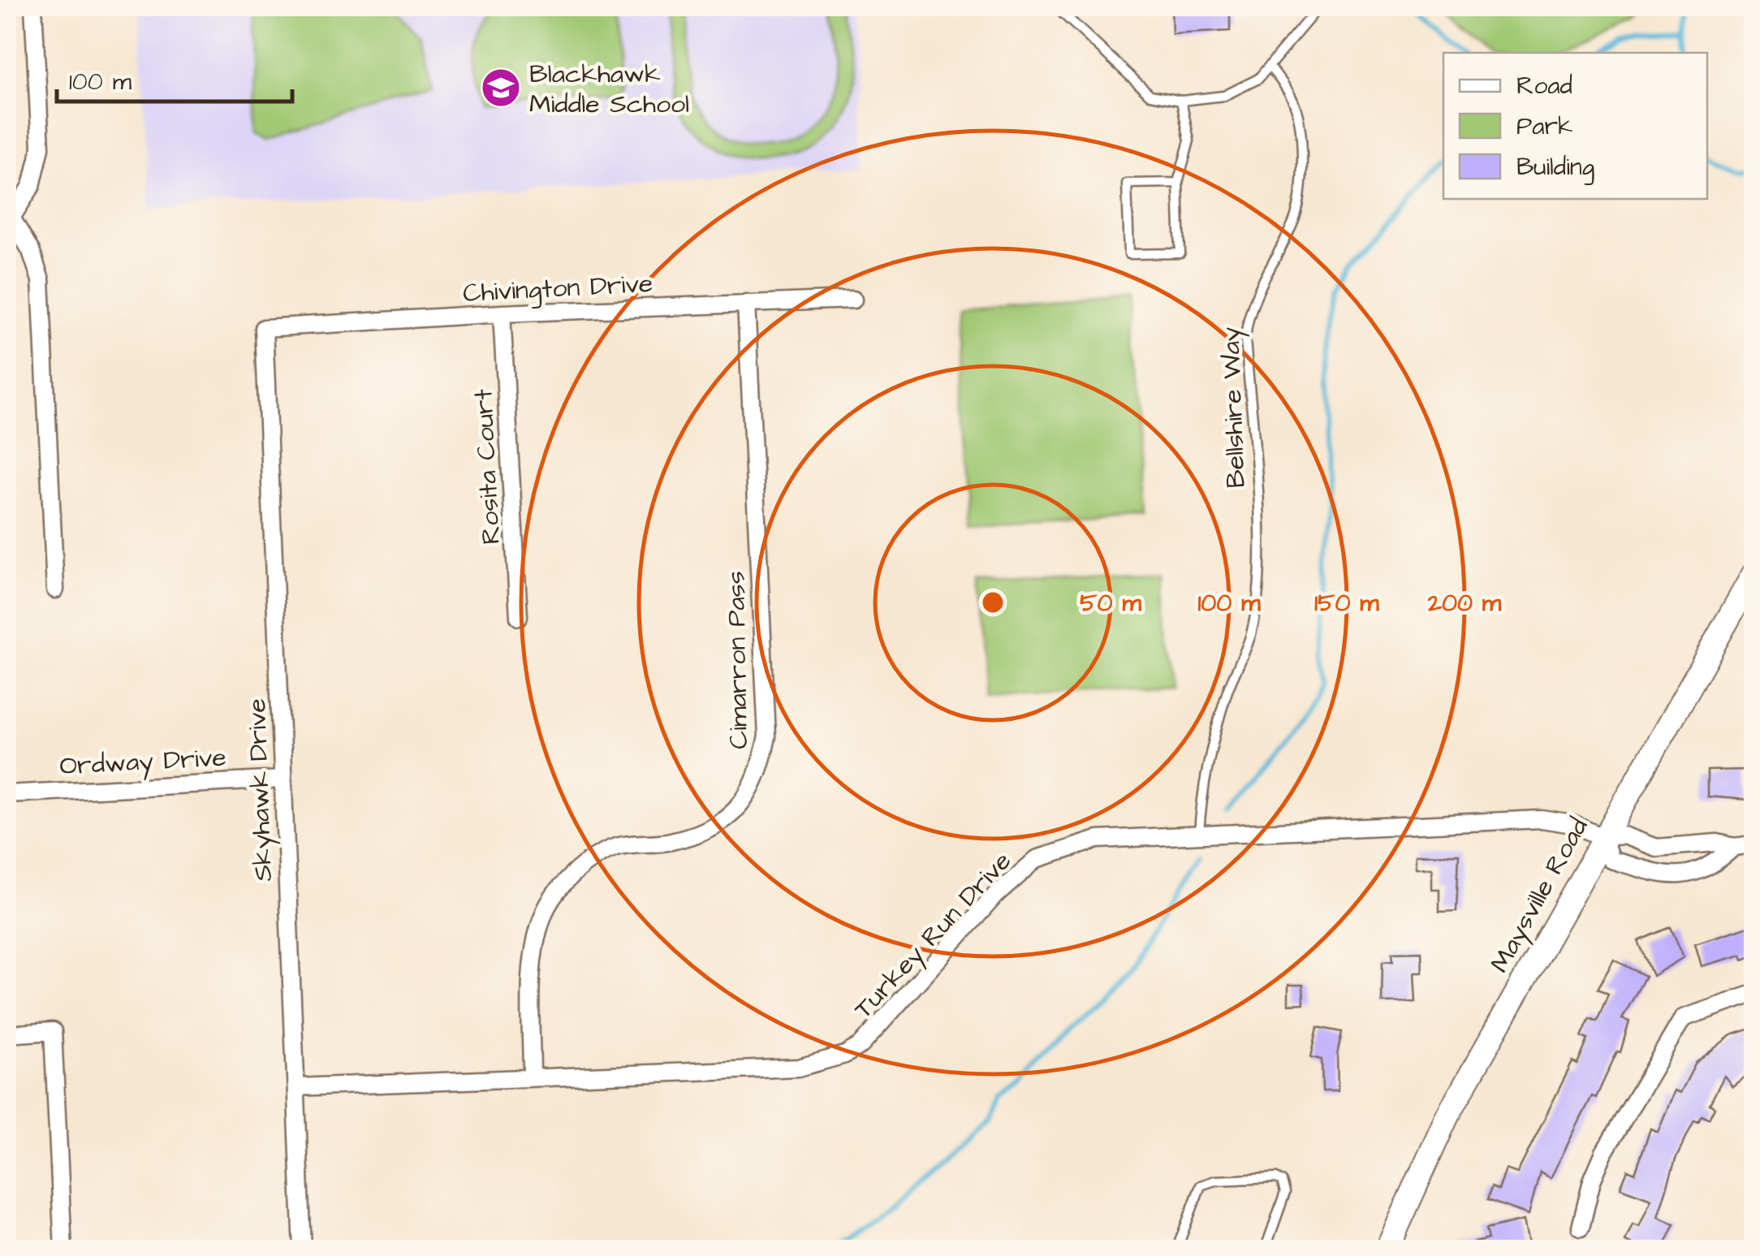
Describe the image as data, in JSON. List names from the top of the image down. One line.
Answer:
{"streets":{"main road":["Maysville Road"],"street":["Chivington Drive","Rosita Court","Cimarron Pass","Ordway Drive","Skyhawk Drive","Turkey Run Drive"],"lane":["Bellshire Way"]},"crossings":[["Chivington Drive","Rosita Court"],["Chivington Drive","Cimarron Pass"],["Chivington Drive","Skyhawk Drive"],["Bellshire Way","Turkey Run Drive"],["Cimarron Pass","Turkey Run Drive"],["Ordway Drive","Skyhawk Drive"],["Skyhawk Drive","Turkey Run Drive"],["Maysville Road","Turkey Run Drive"]],"places":{"school or university":["Blackhawk Middle School"]},"legend":["Road","Park","Building"],"scale_bar":"100 m","rings":["50 m","100 m","150 m","200 m"]}
